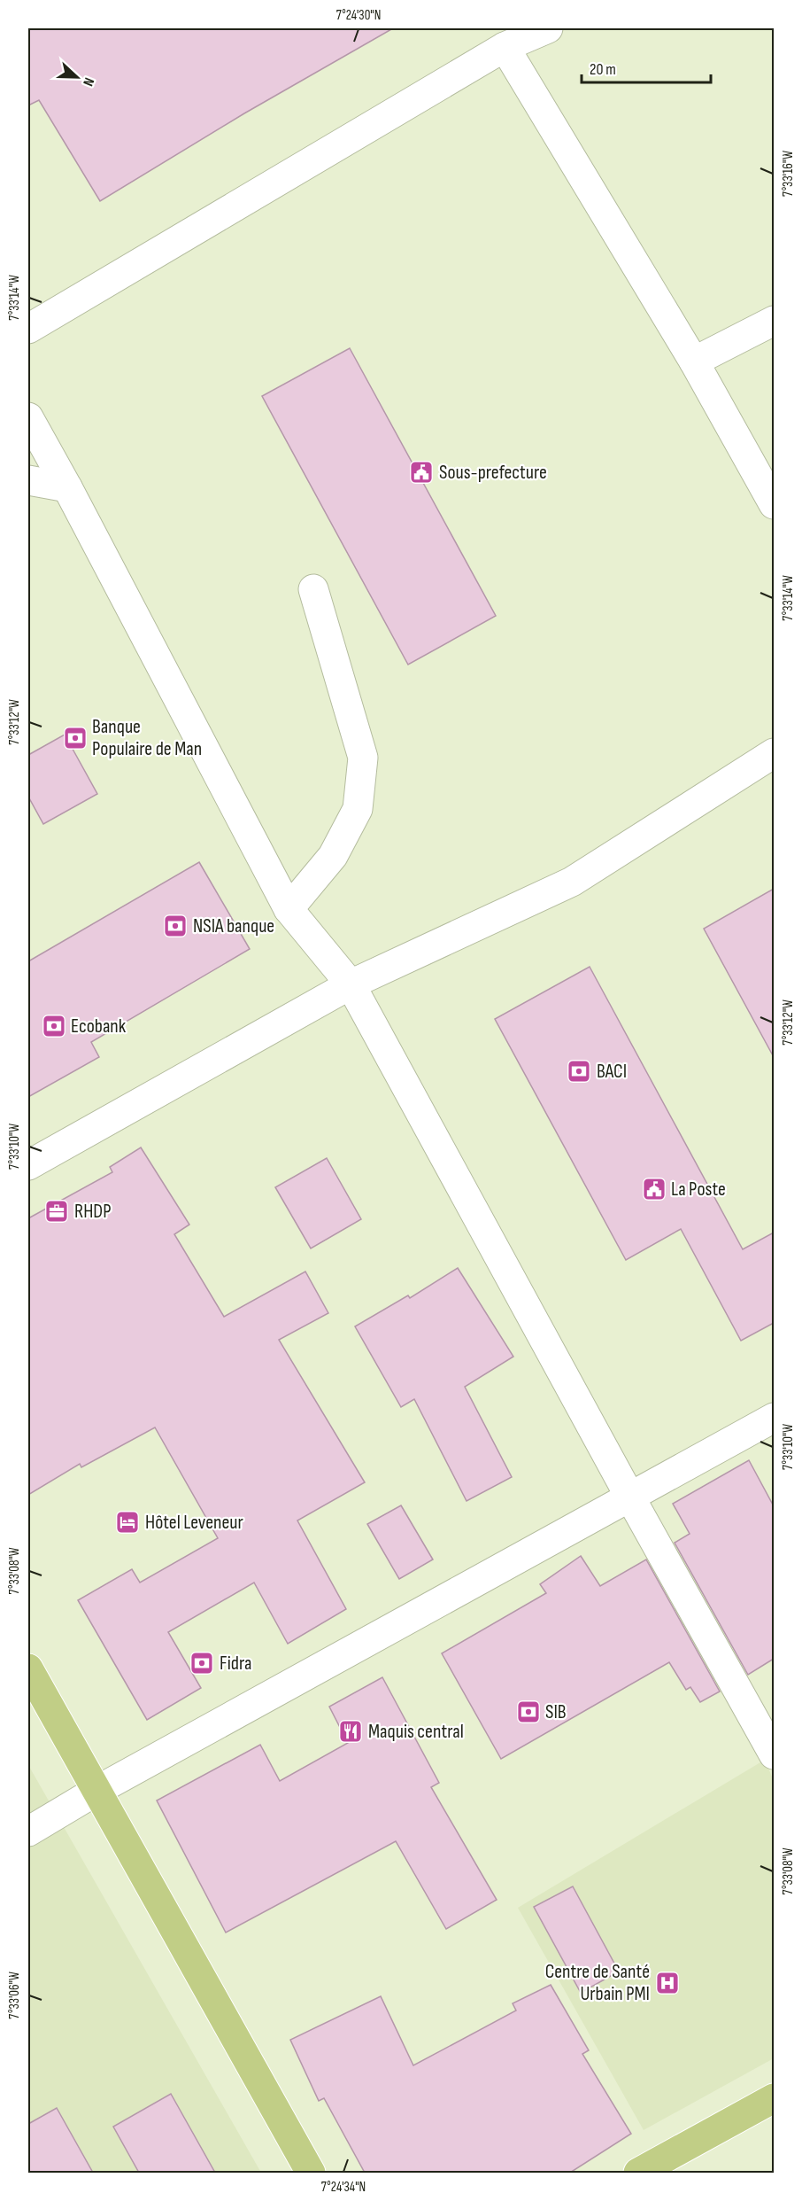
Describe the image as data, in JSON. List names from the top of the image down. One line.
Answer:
{"places":{"public building":["Sous-prefecture","La Poste"],"bank":["Banque Populaire de Man","NSIA banque","Ecobank","BACI","Fidra","SIB"],"office":["RHDP"],"hotel":["Hôtel Leveneur"],"restaurant":["Maquis central"],"hospital":["Centre de Santé Urbain PMI"]},"scale_bar":"20 m","north":"right","coordinates":["7°24'30\"N","7°33'16\"W","7°33'14\"W","7°33'12\"W","7°33'10\"W","7°33'08\"W","7°33'06\"W","7°24'34\"N"]}
